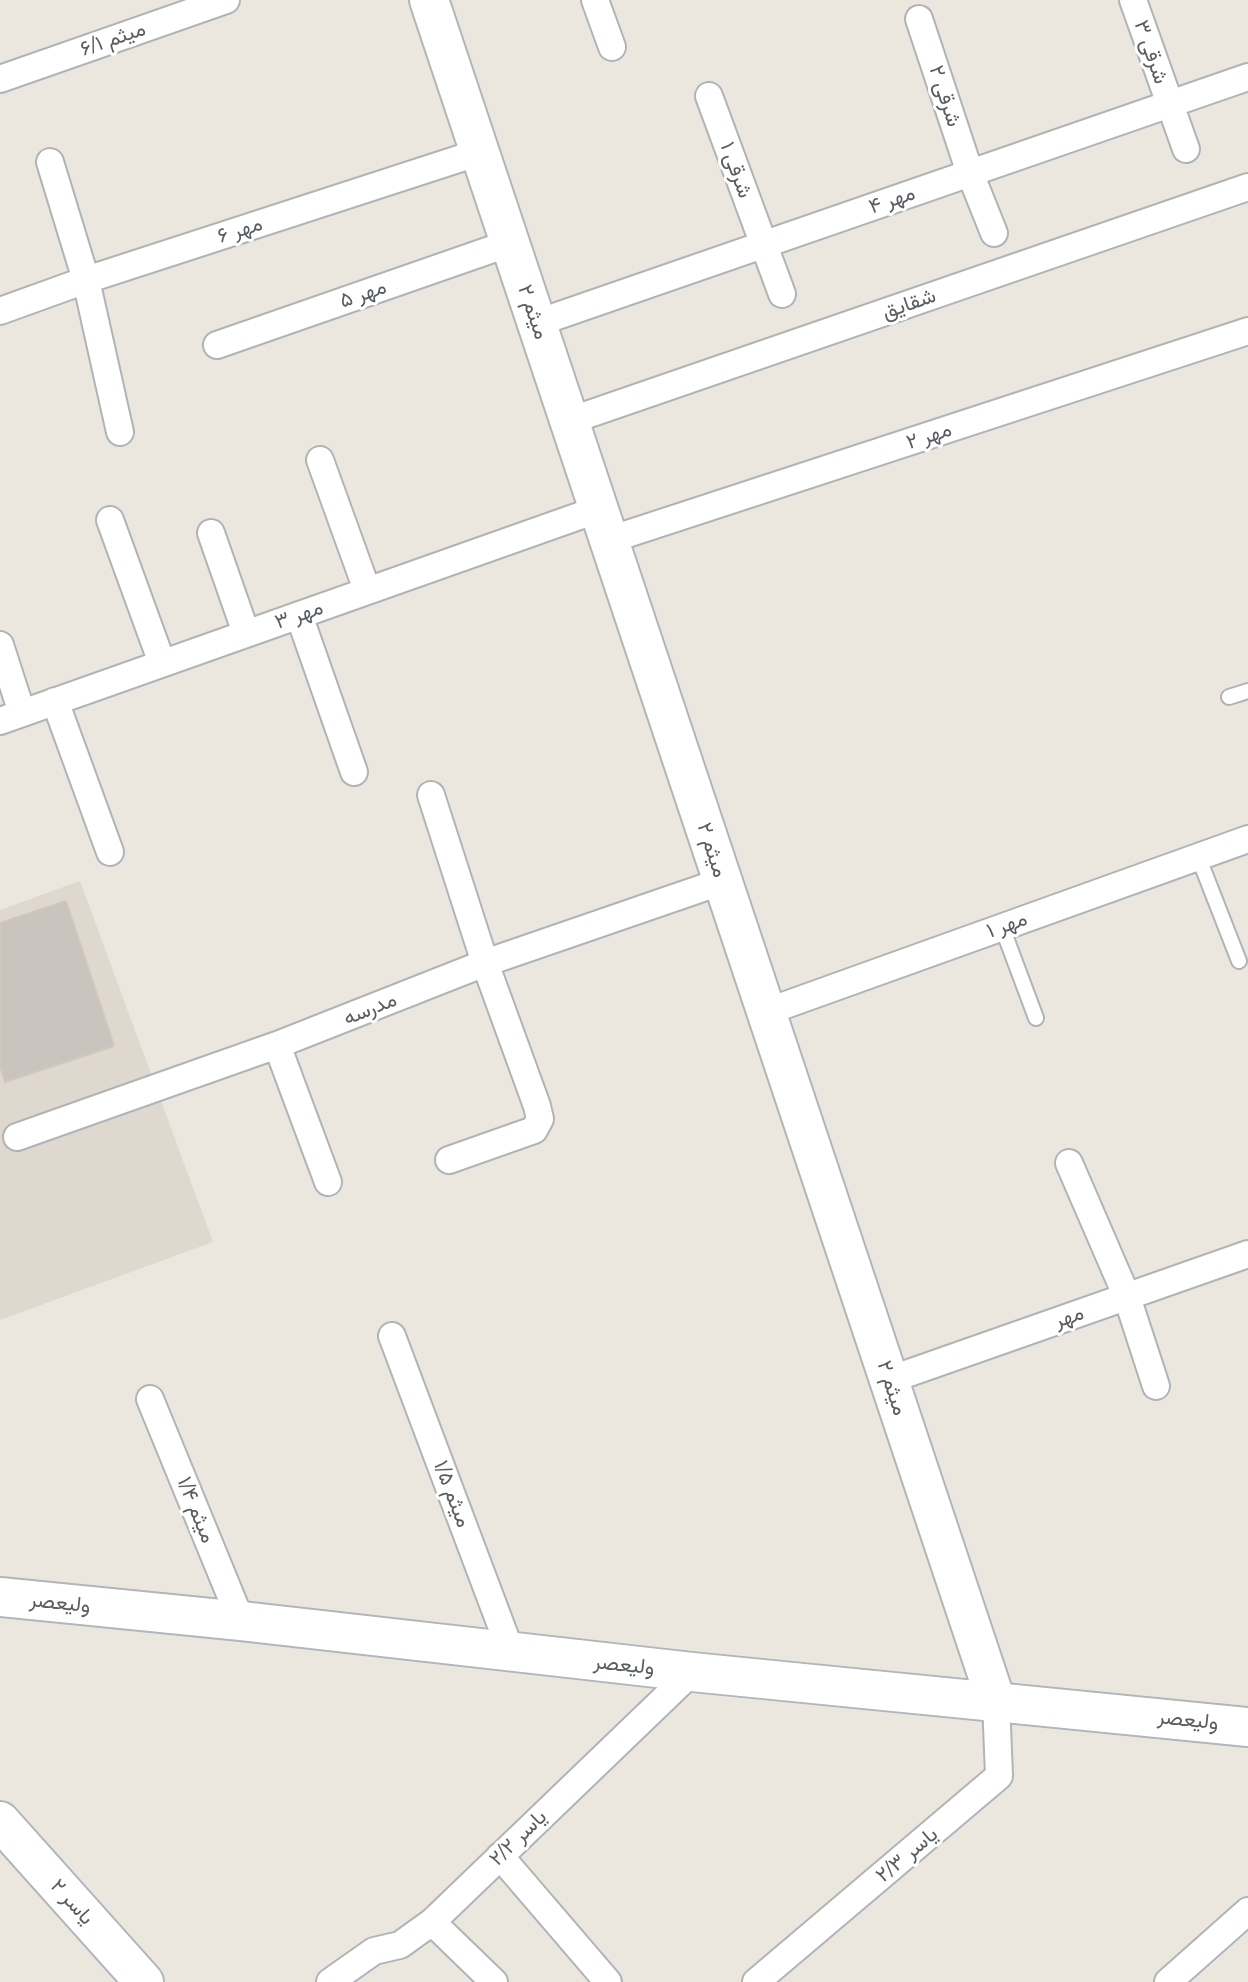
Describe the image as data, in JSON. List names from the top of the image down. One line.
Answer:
{"streets":{"street":["میثم ۶/۱","۳ شرقی","۲ شرقی","۱ شرقی","مهر ۴","مهر ۶","مهر ۵","شقایق","میثم ۲","مهر ۲","مهر ۳","مهر ۱","مدرسه","مهر","میثم ۱/۵","میثم ۱/۴","ولیعصر","یاسر ۲/۲","یاسر ۲/۳","یاسر ۲"]},"crossings":[["۳ شرقی","مهر ۴"],["۲ شرقی","مهر ۴"],["۱ شرقی","مهر ۴"],["مهر ۴","میثم ۲"],["مهر ۶","میثم ۲"],["مهر ۵","میثم ۲"],["شقایق","میثم ۲"],["میثم ۲","مهر ۲"],["میثم ۲","مهر ۳"],["میثم ۲","مهر ۱"],["میثم ۲","مدرسه"],["میثم ۲","مهر"],["میثم ۲","ولیعصر"],["میثم ۲","یاسر ۲/۳"],["مهر ۲","مهر ۳"],["میثم ۱/۵","ولیعصر"],["میثم ۱/۴","ولیعصر"],["ولیعصر","یاسر ۲/۲"],["ولیعصر","یاسر ۲/۳"]]}
